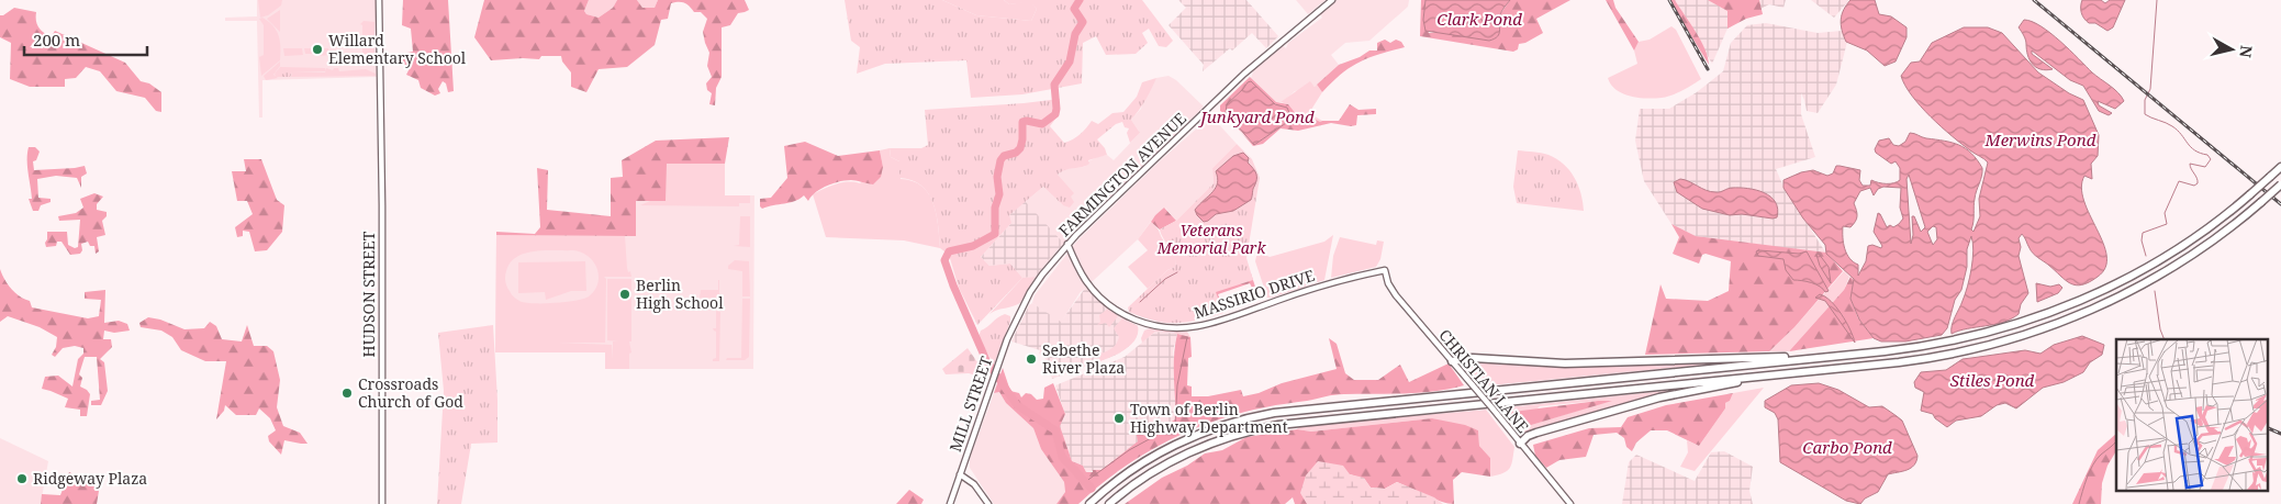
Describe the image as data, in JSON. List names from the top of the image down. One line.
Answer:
{"streets":{"main road":["FARMINGTON AVENUE","HUDSON STREET","MASSIRIO DRIVE","CHRISTIAN LANE","MILL STREET"]},"crossings":[["FARMINGTON AVENUE","MASSIRIO DRIVE"],["FARMINGTON AVENUE","MILL STREET"],["MASSIRIO DRIVE","CHRISTIAN LANE"]],"water":["Clark Pond","Junkyard Pond","Merwins Pond","Stiles Pond","Carbo Pond"],"parks":["Veterans Memorial Park"],"places":["Willard Elementary School","Berlin High School","Sebethe River Plaza","Crossroads Church of God","Town of Berlin Highway Department","Ridgeway Plaza"],"scale_bar":"200 m","north":"right"}
